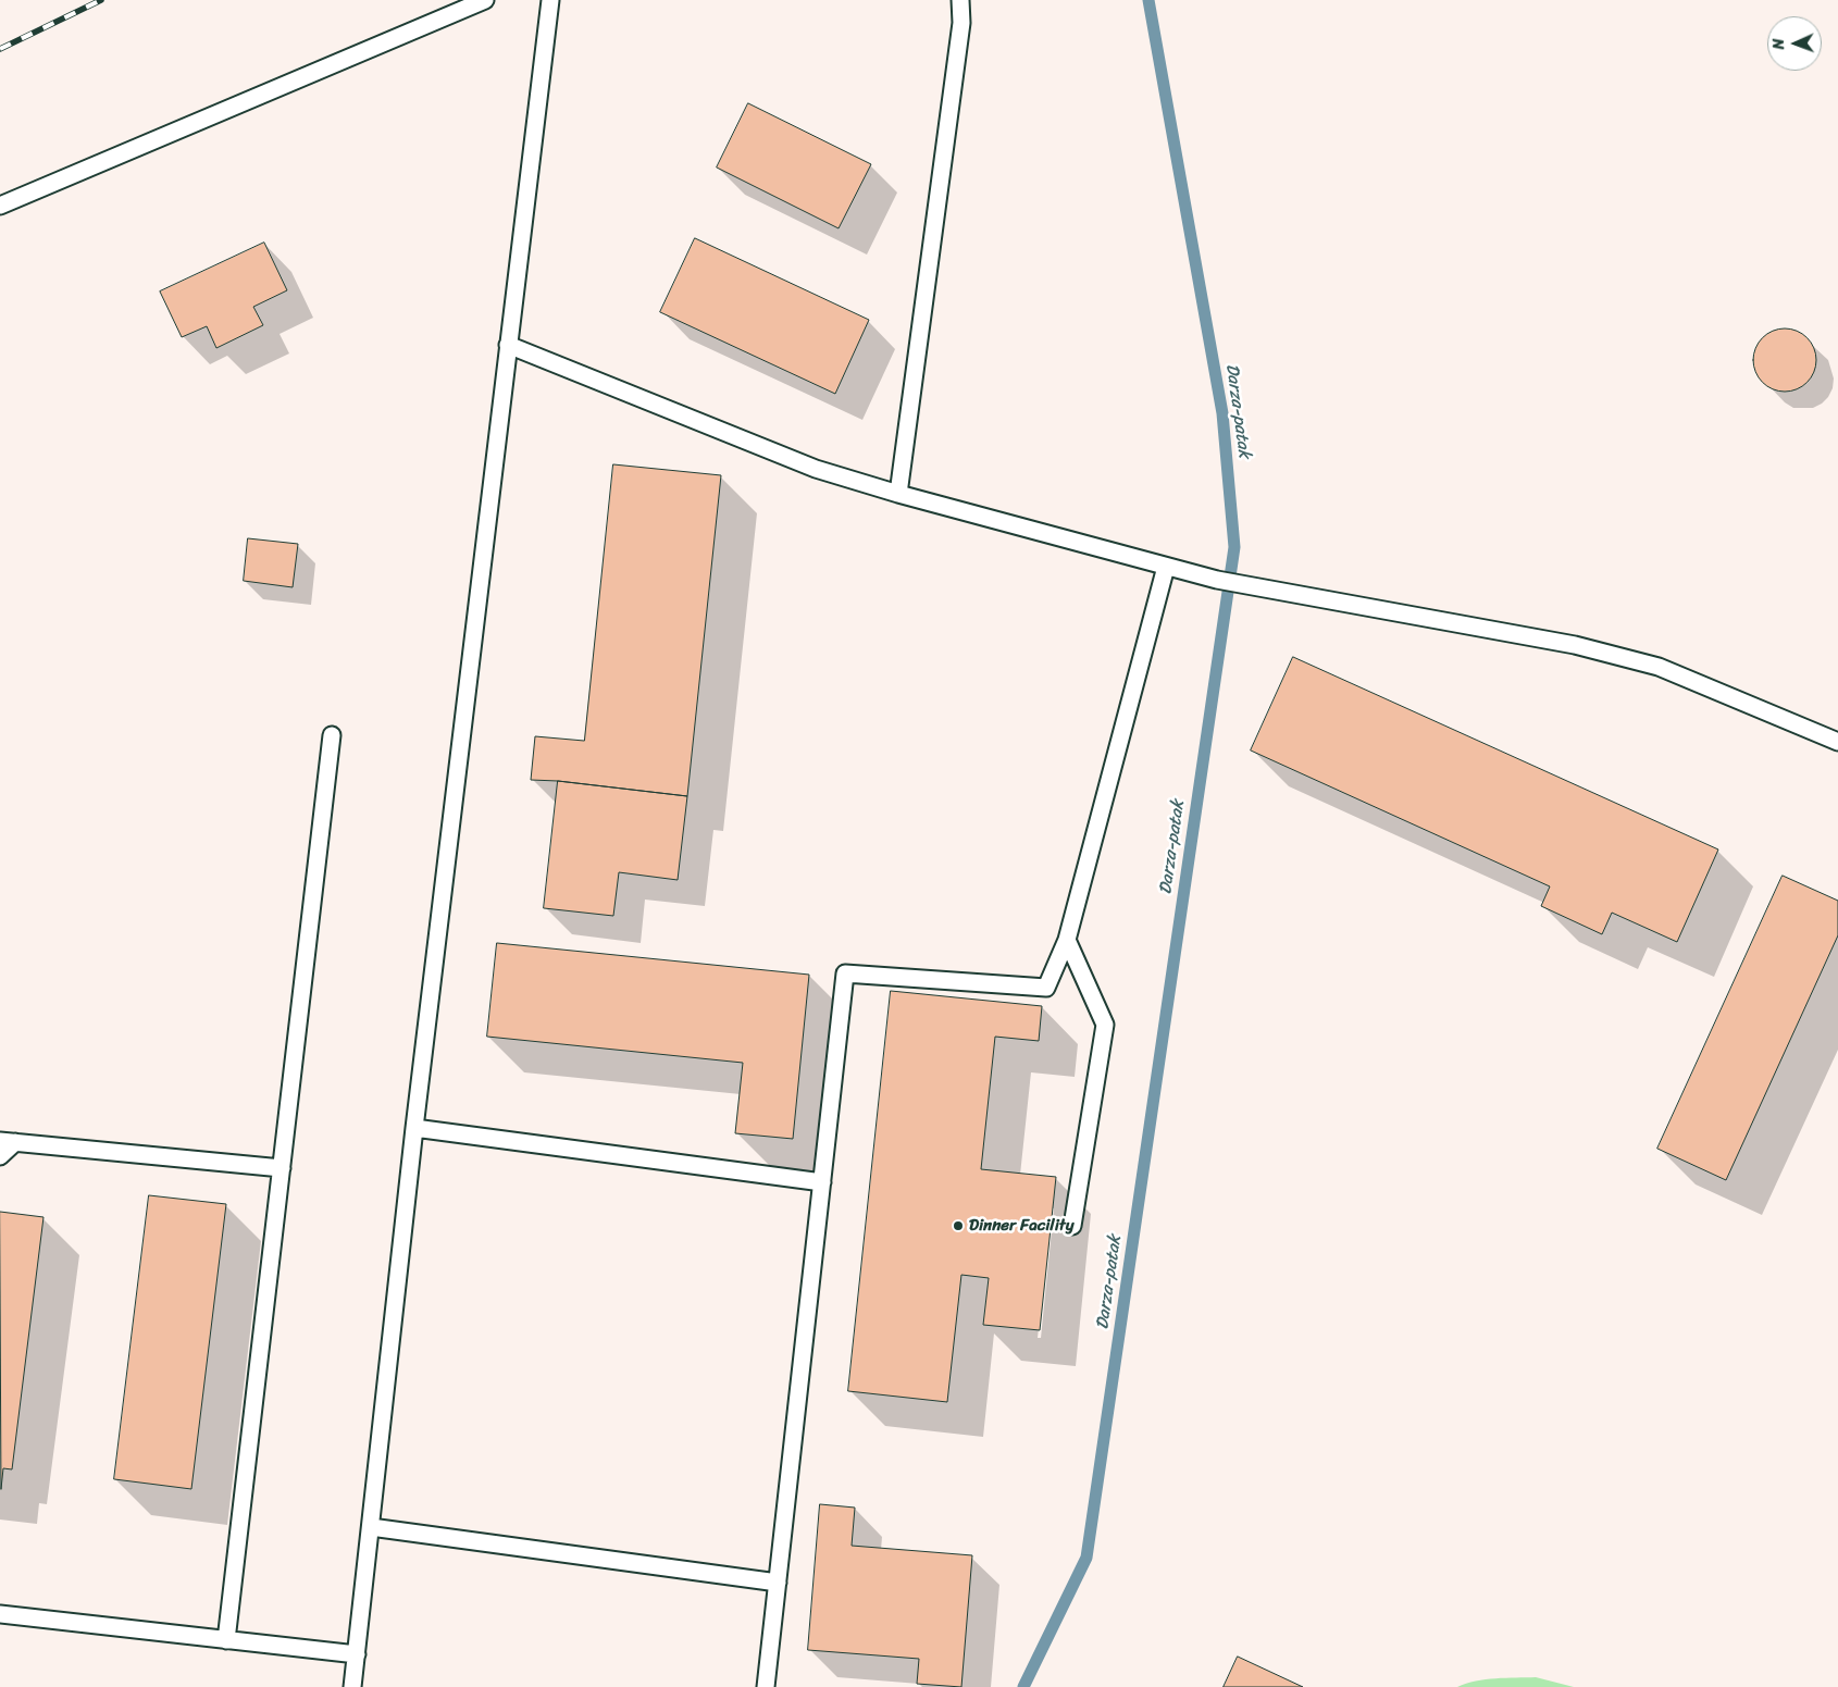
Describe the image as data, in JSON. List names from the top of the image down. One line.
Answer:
{"water":["Darza-patak"],"places":["Dinner Facility"],"north":"left"}
